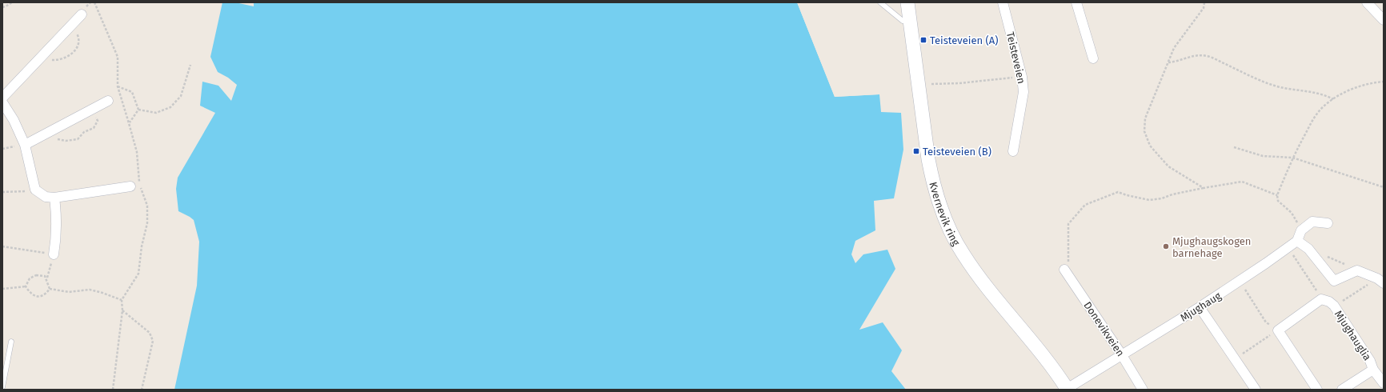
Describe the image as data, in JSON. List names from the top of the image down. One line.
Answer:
{"streets":{"main road":["Kvernevik ring"],"street":["Teisteveien","Mjughaug","Donevikveien","Mjughauglia"]},"crossings":[["Kvernevik ring","Mjughaug"],["Mjughaug","Donevikveien"]],"places":{"transit":["Teisteveien (A)","Teisteveien (B)"],"other":["Mjughaugskogen barnehage"]}}
